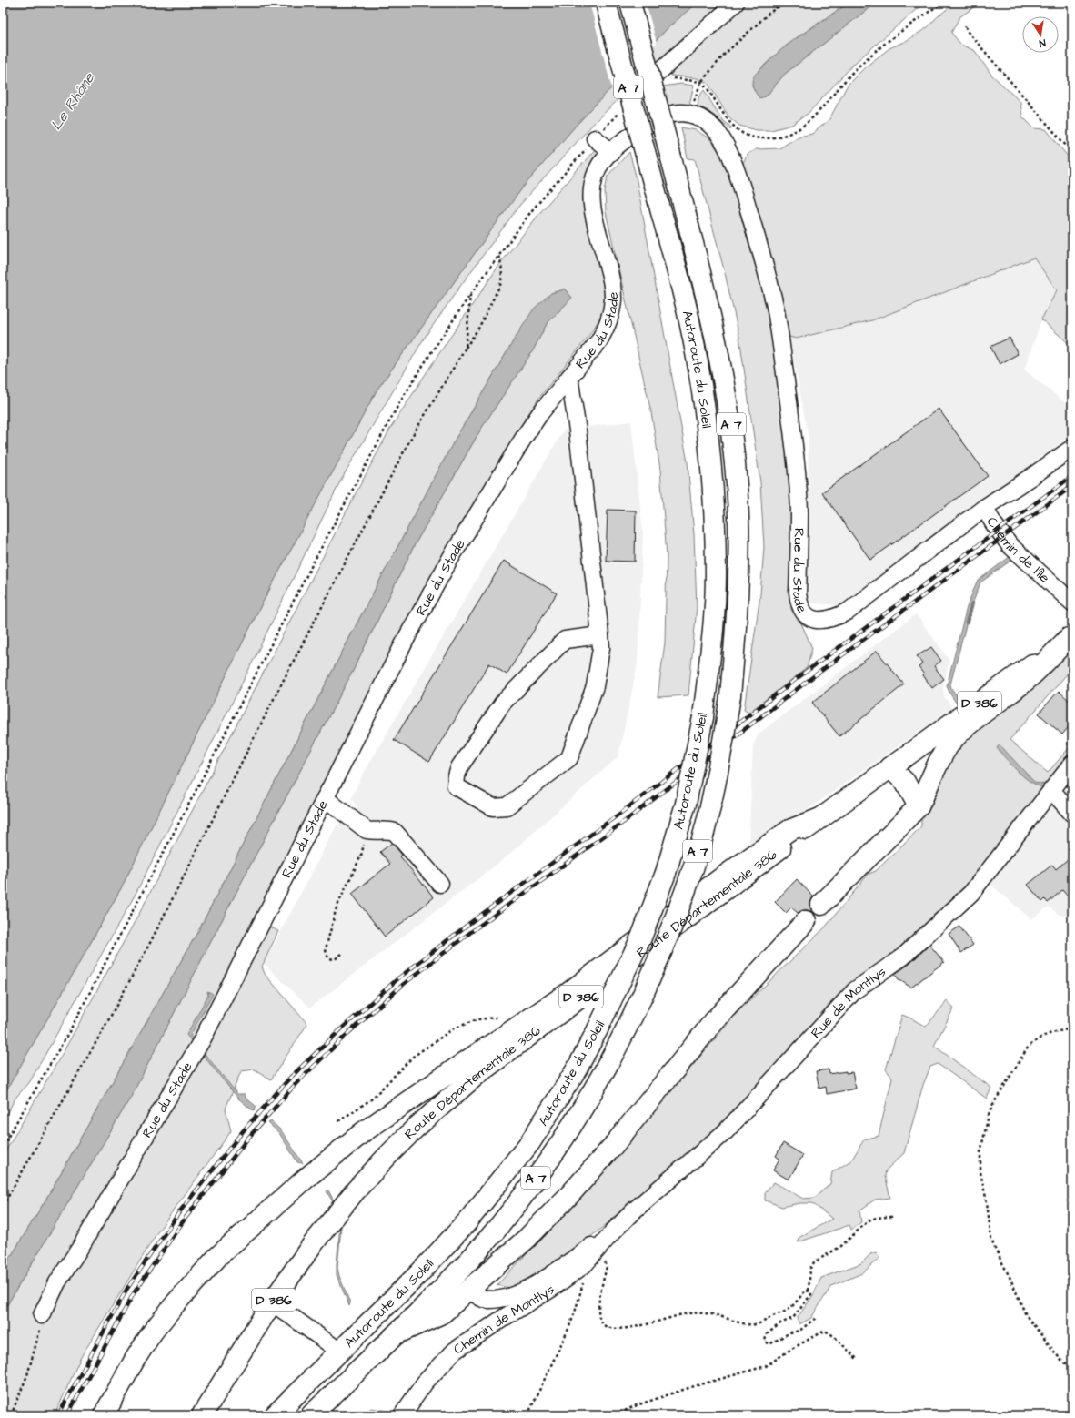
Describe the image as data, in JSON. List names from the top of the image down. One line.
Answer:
{"streets":{"main road":["A 7","Autoroute du Soleil","D 386","Route Départementale 386"],"street":["Rue du Stade","Chemin de l'Île","Rue de Montlys","Chemin de Montlys"]},"crossings":[["Rue du Stade","Chemin de l'Île"],["D 386","Route Départementale 386"],["Rue de Montlys","Chemin de Montlys"]],"water":["Le Rhône"],"north":"bottom"}
